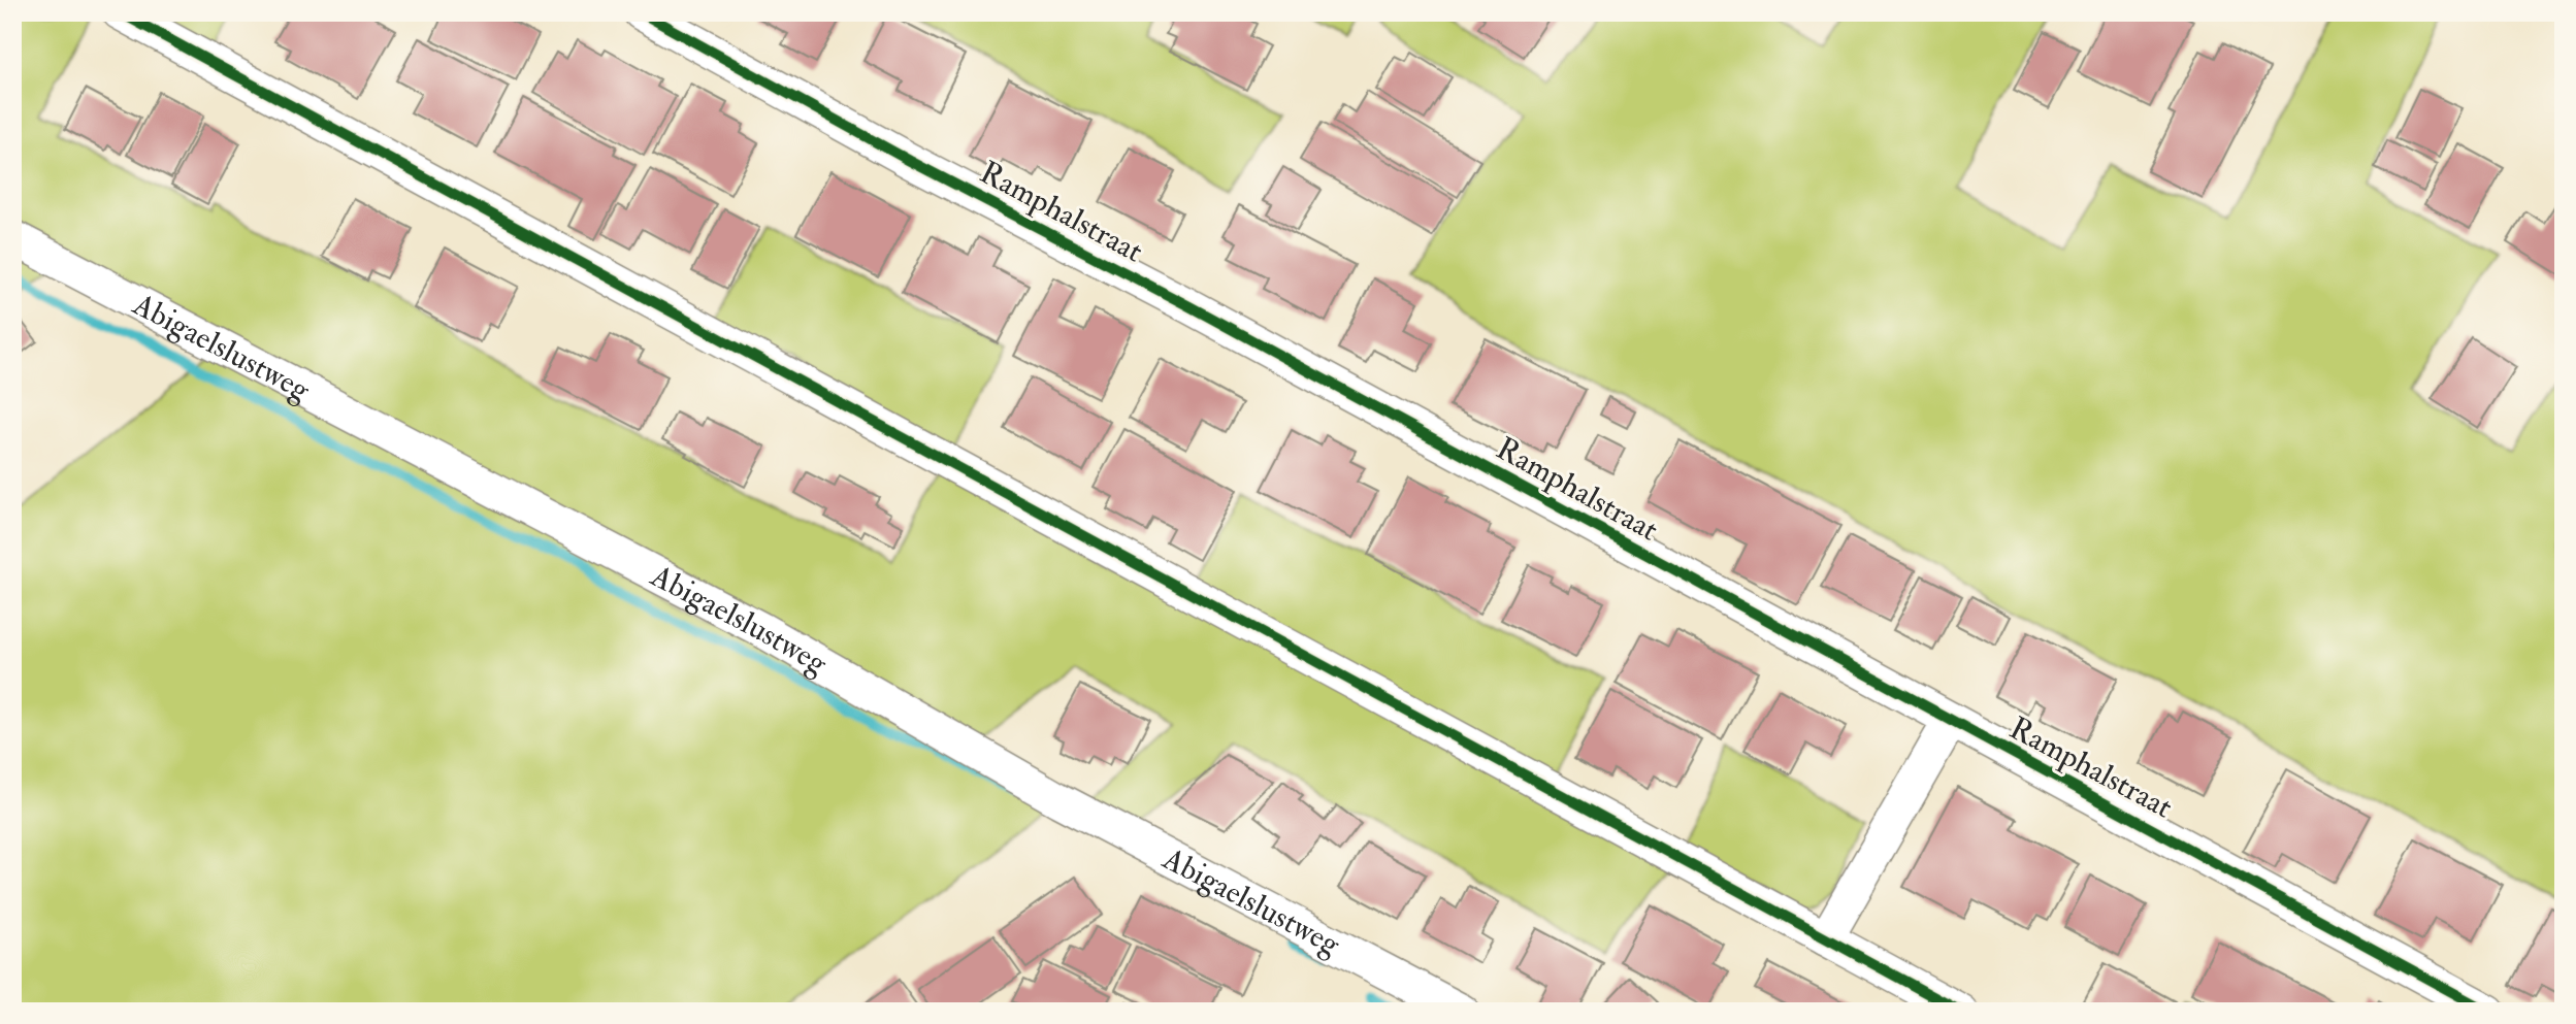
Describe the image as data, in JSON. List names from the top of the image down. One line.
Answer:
{"streets":{"street":["Ramphalstraat","Abigaelslustweg"]}}
